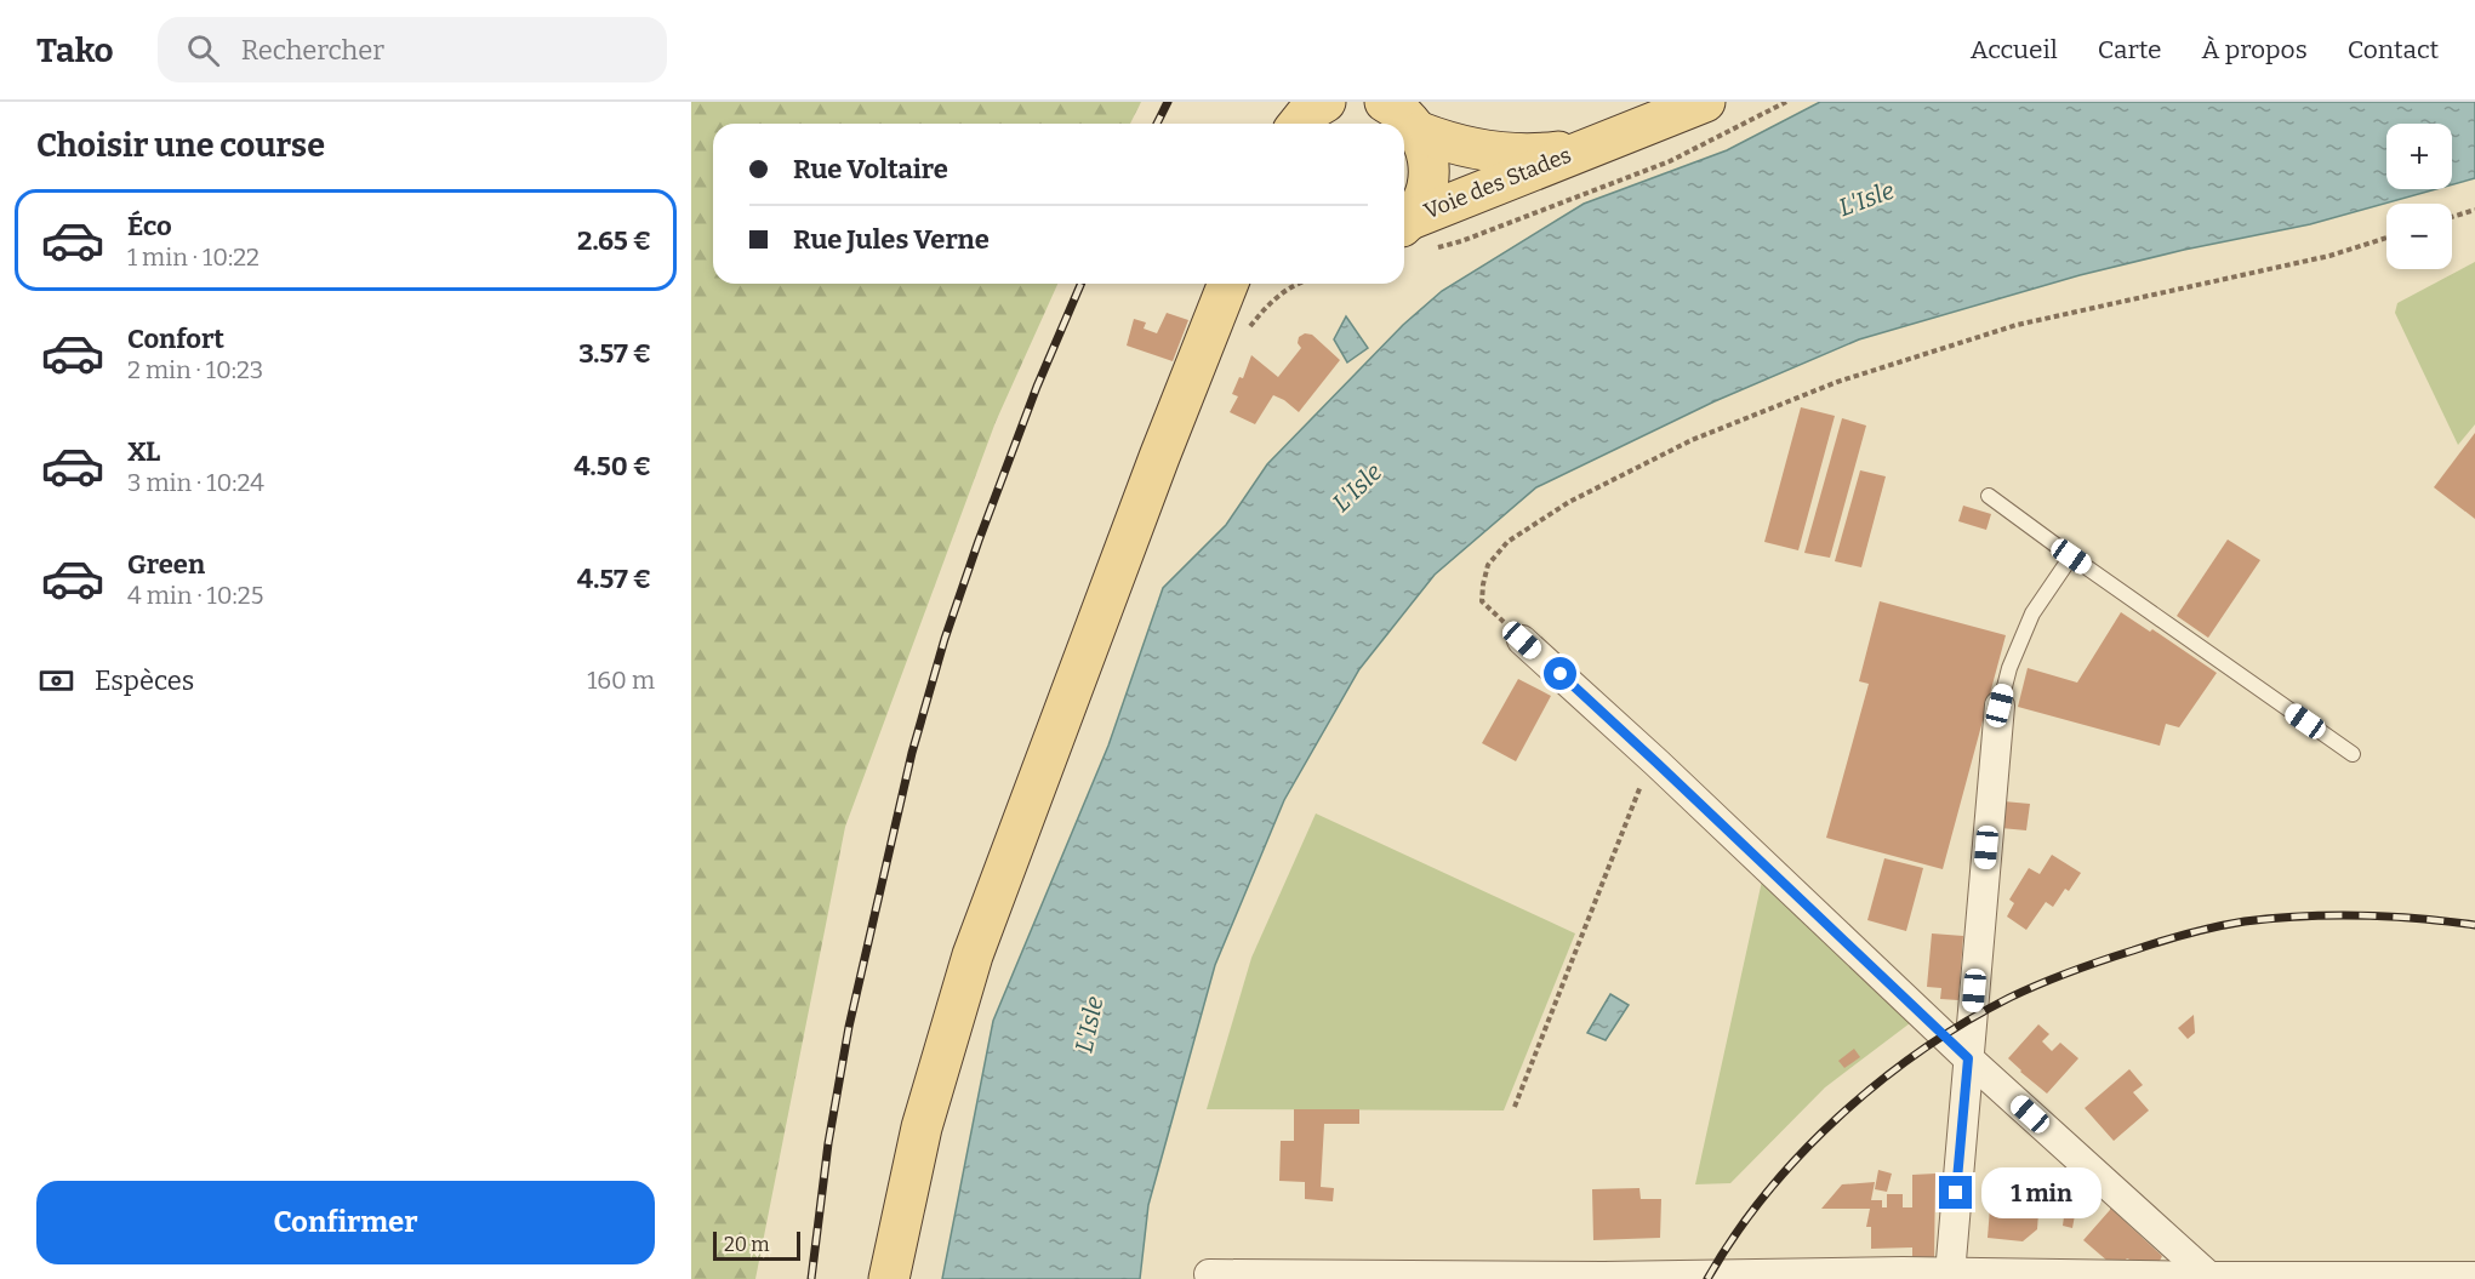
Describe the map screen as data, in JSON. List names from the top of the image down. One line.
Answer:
{"streets":{"main road":["Voie des Stades"]},"water":["L'Isle"],"scale_bar":"20 m","page":{"header":"Tako","search":"Rechercher","nav":["Accueil","Carte","À propos","Contact"],"heading":"Choisir une course","map_buttons":["+","−"],"banner":["Rue Voltaire","Rue Jules Verne"],"list":[{"name":"Éco","note":"1 min · 10:22","value":"2.65 €"},{"name":"Confort","note":"2 min · 10:23","value":"3.57 €"},{"name":"XL","note":"3 min · 10:24","value":"4.50 €"},{"name":"Green","note":"4 min · 10:25","value":"4.57 €"}],"pay":["Espèces","160 m"],"buttons":"Confirmer","bubble":"1 min","scale":"20 m"}}
